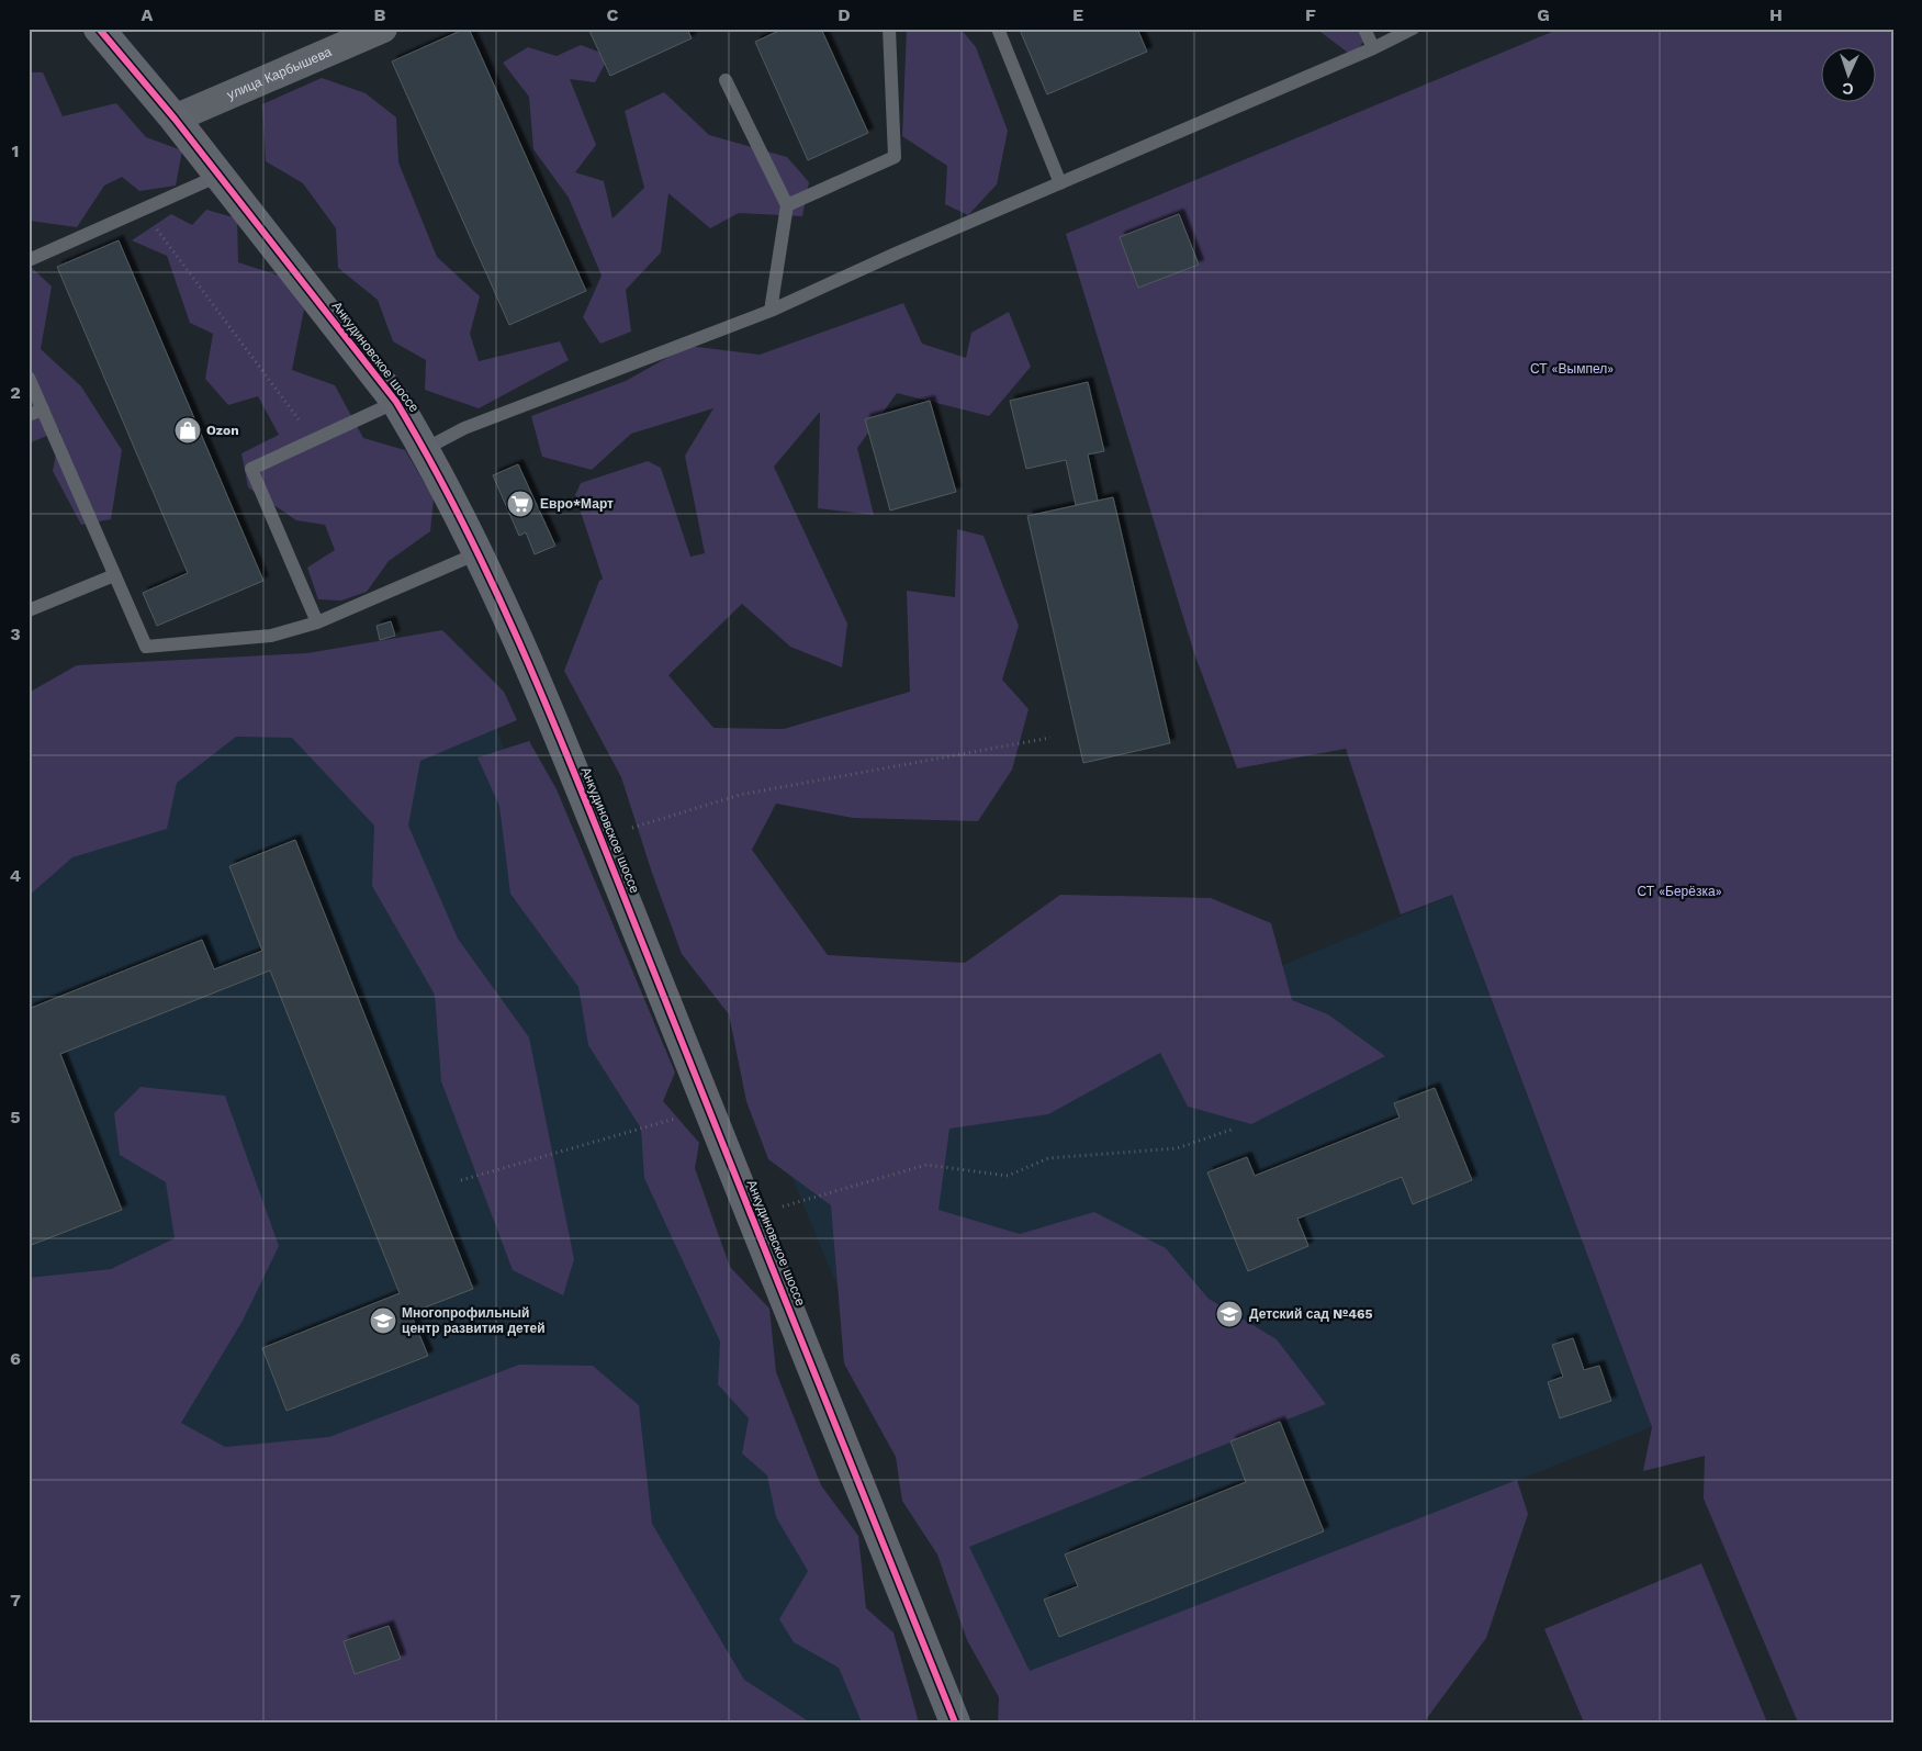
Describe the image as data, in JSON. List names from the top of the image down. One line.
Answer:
{"streets":{"street":["улица Карбышева","Анкудиновское шоссе"]},"crossings":[["улица Карбышева","Анкудиновское шоссе"]],"parks":["СТ «Вымпел»","СТ «Берёзка»"],"places":{"shop":["Ozon"],"supermarket":["Евро*Март"],"school or university":["Детский сад №465","Многопрофильный центр развития детей"]},"north":"bottom","grid":{"columns":["A","B","C","D","E","F","G","H"],"rows":["1","2","3","4","5","6","7"]}}
